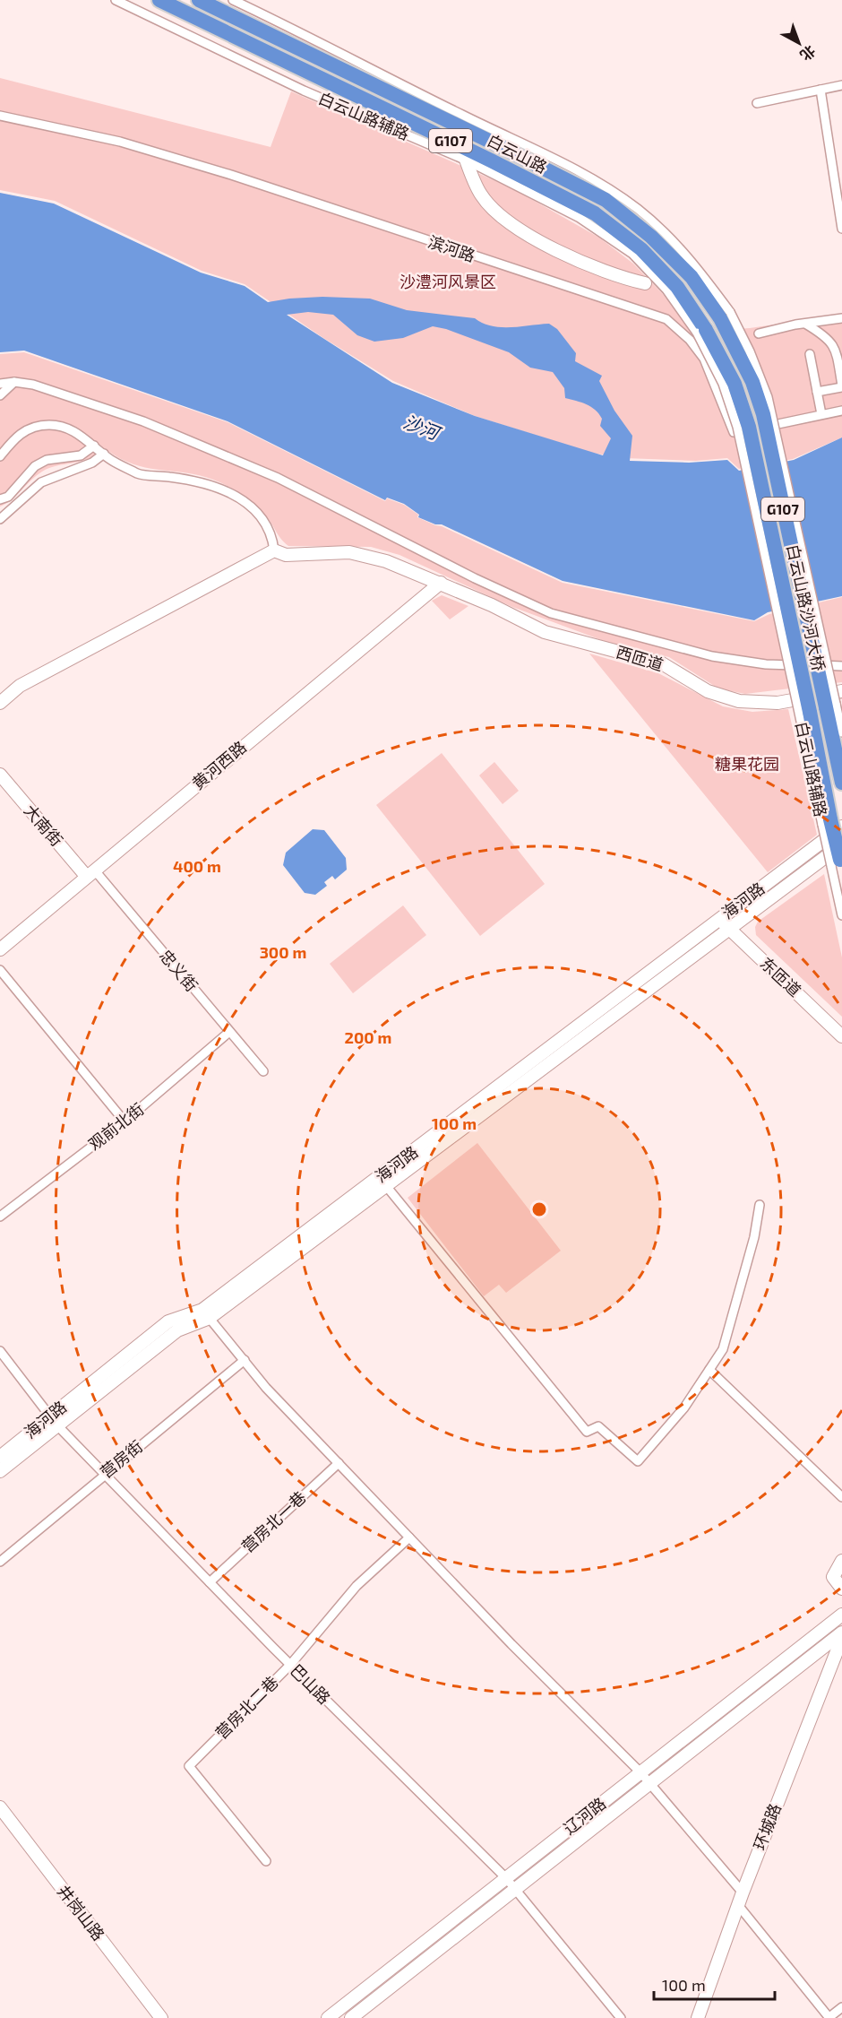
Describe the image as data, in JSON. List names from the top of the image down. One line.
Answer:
{"streets":{"highway":["G107","白云山路","白云山路沙河大桥"],"street":["白云山路辅路","滨河路","西匝道","黄河西路","大南街","海河路","忠义街","东匝道","观前北街","营房街","营房北一巷","巴山路","营房北二巷","辽河路","环城路","井岗山路"]},"crossings":[["白云山路辅路","白云山路"],["白云山路辅路","白云山路沙河大桥"],["G107","白云山路沙河大桥"],["G107","海河路"],["白云山路","白云山路沙河大桥"],["白云山路沙河大桥","海河路"],["西匝道","黄河西路"],["黄河西路","大南街"],["黄河西路","忠义街"],["大南街","忠义街"],["海河路","东匝道"],["海河路","巴山路"],["忠义街","观前北街"],["营房街","巴山路"],["营房北一巷","巴山路"],["巴山路","营房北二巷"],["巴山路","辽河路"]],"water":["沙河"],"parks":["沙澧河风景区","糖果花园"],"scale_bar":"100 m","north":"bottom right","rings":["400 m","300 m","200 m","100 m"]}
